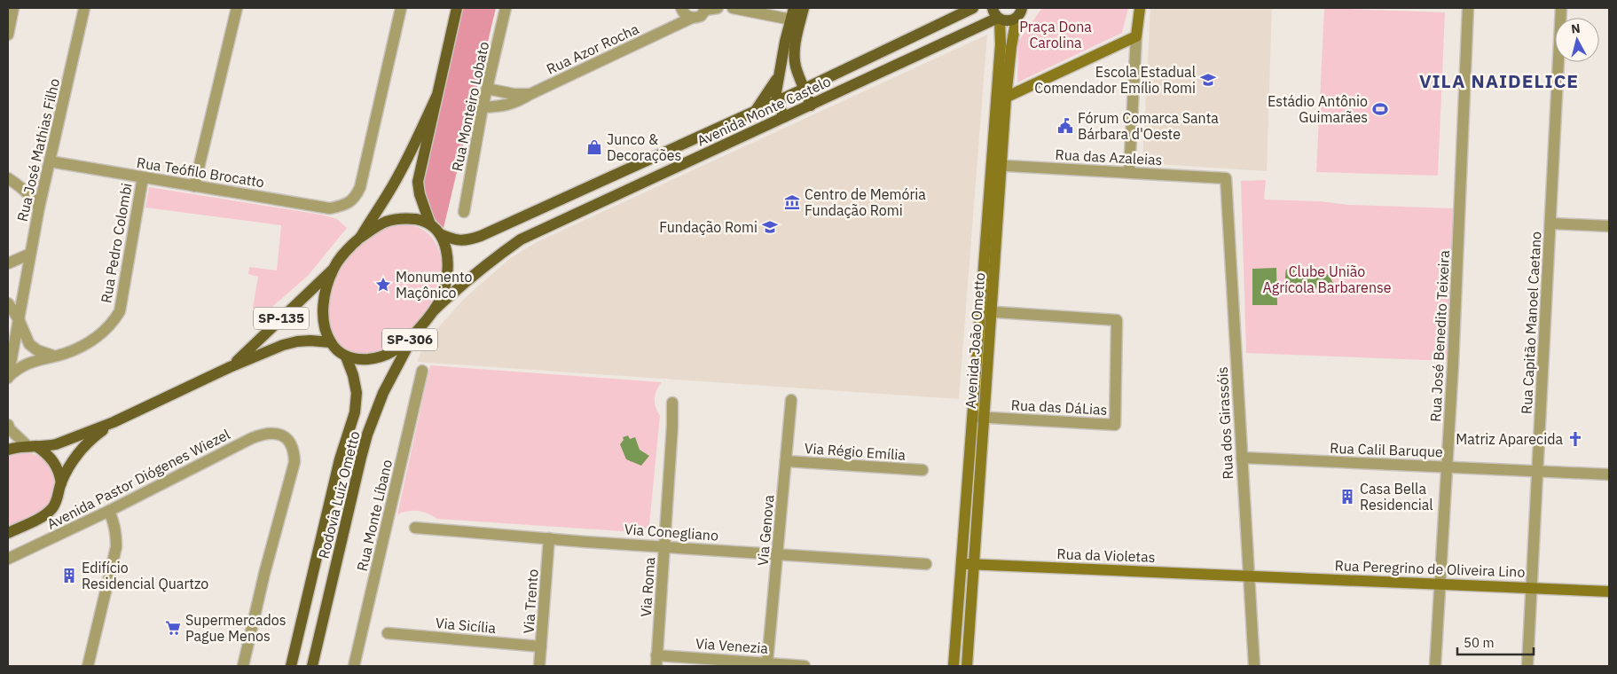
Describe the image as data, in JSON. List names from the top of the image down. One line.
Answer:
{"streets":{"main road":["Avenida Monte Castelo","SP-135","SP-306","Rodovia Luiz Ometto"],"street":["Rua Azor Rocha","Rua Monteiro Lobato","Rua José Mathias Filho","Rua das Azaleias","Rua Teófilo Brocatto","Rua Pedro Colombi","Rua Capitão Manoel Caetano","Rua José Benedito Teixeira","Avenida João Ometto","Rua das DáLias","Rua dos Girassóis","Rua Calil Baruque","Via Régio Emília","Avenida Pastor Diógenes Wiezel","Rua Monte Líbano","Via Genova","Via Conegliano","Rua da Violetas","Rua Peregrino de Oliveira Lino","Via Roma","Via Trento","Via Sicília","Via Venezia"]},"crossings":[["Rua Azor Rocha","Rua Monteiro Lobato"],["Avenida Monte Castelo","SP-135"],["Avenida Monte Castelo","SP-306"],["Avenida Monte Castelo","Avenida João Ometto"],["Avenida Monte Castelo","Rodovia Luiz Ometto"],["Rua José Mathias Filho","Rua Teófilo Brocatto"],["Rua José Mathias Filho","Rua Pedro Colombi"],["Rua das Azaleias","Avenida João Ometto"],["Rua das Azaleias","Rua dos Girassóis"],["Rua Teófilo Brocatto","Rua Pedro Colombi"],["SP-135","SP-306"],["SP-135","Rodovia Luiz Ometto"],["Rua Capitão Manoel Caetano","Rua Calil Baruque"],["Rua Capitão Manoel Caetano","Rua Peregrino de Oliveira Lino"],["Rua José Benedito Teixeira","Rua Calil Baruque"],["Rua José Benedito Teixeira","Rua Peregrino de Oliveira Lino"],["SP-306","Rodovia Luiz Ometto"],["Avenida João Ometto","Rua das DáLias"],["Avenida João Ometto","Rua da Violetas"],["Rua dos Girassóis","Rua Calil Baruque"],["Rua dos Girassóis","Rua da Violetas"],["Rua dos Girassóis","Rua Peregrino de Oliveira Lino"],["Via Régio Emília","Via Genova"],["Via Genova","Via Conegliano"],["Via Genova","Via Venezia"],["Via Conegliano","Via Roma"],["Via Conegliano","Via Trento"],["Rua da Violetas","Rua Peregrino de Oliveira Lino"],["Via Roma","Via Venezia"],["Via Trento","Via Sicília"]],"districts":["VILA NAIDELICE"],"parks":["Praça Dona Carolina","Clube União Agrícola Barbarense"],"places":{"school or university":["Escola Estadual Comendador Emílio Romi","Fundação Romi"],"sports":["Estádio Antônio Guimarães"],"public building":["Fórum Comarca Santa Bárbara d'Oeste"],"shop":["Junco & Decorações"],"museum":["Centro de Memória Fundação Romi"],"place":["Monumento Maçônico"],"church":["Matriz Aparecida"],"building":["Casa Bella Residencial","Edifício Residencial Quartzo"],"supermarket":["Supermercados Pague Menos"]},"scale_bar":"50 m","north":"top"}
